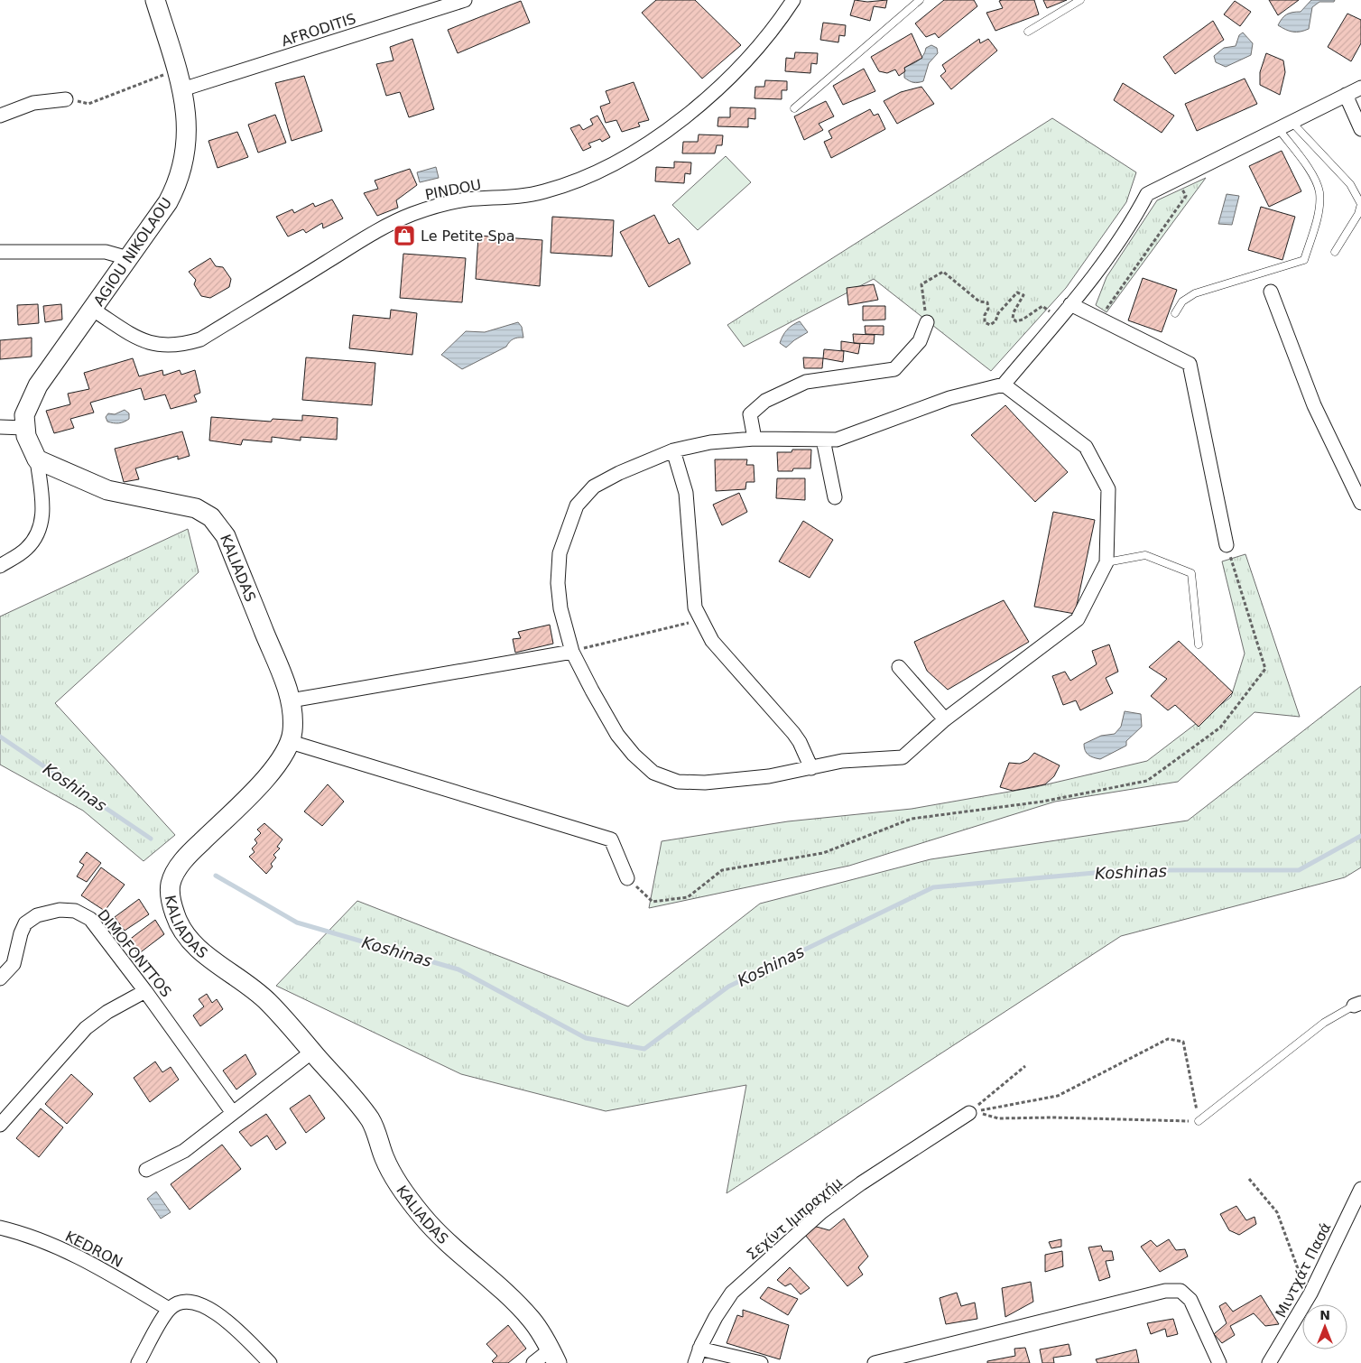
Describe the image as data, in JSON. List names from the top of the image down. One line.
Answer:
{"streets":{"street":["AFRODITIS","PINDOU","AGIOU NIKOLAOU","KALIADAS","DIMOFONTTOS","Σεχίντ Ιμπραχήμ","KEDRON","Μιντχάτ Πασά"]},"crossings":[["AFRODITIS","AGIOU NIKOLAOU"],["PINDOU","AGIOU NIKOLAOU"],["AGIOU NIKOLAOU","KALIADAS"]],"water":["Koshinas"],"places":{"shop":["Le Petite Spa"]},"north":"top"}
